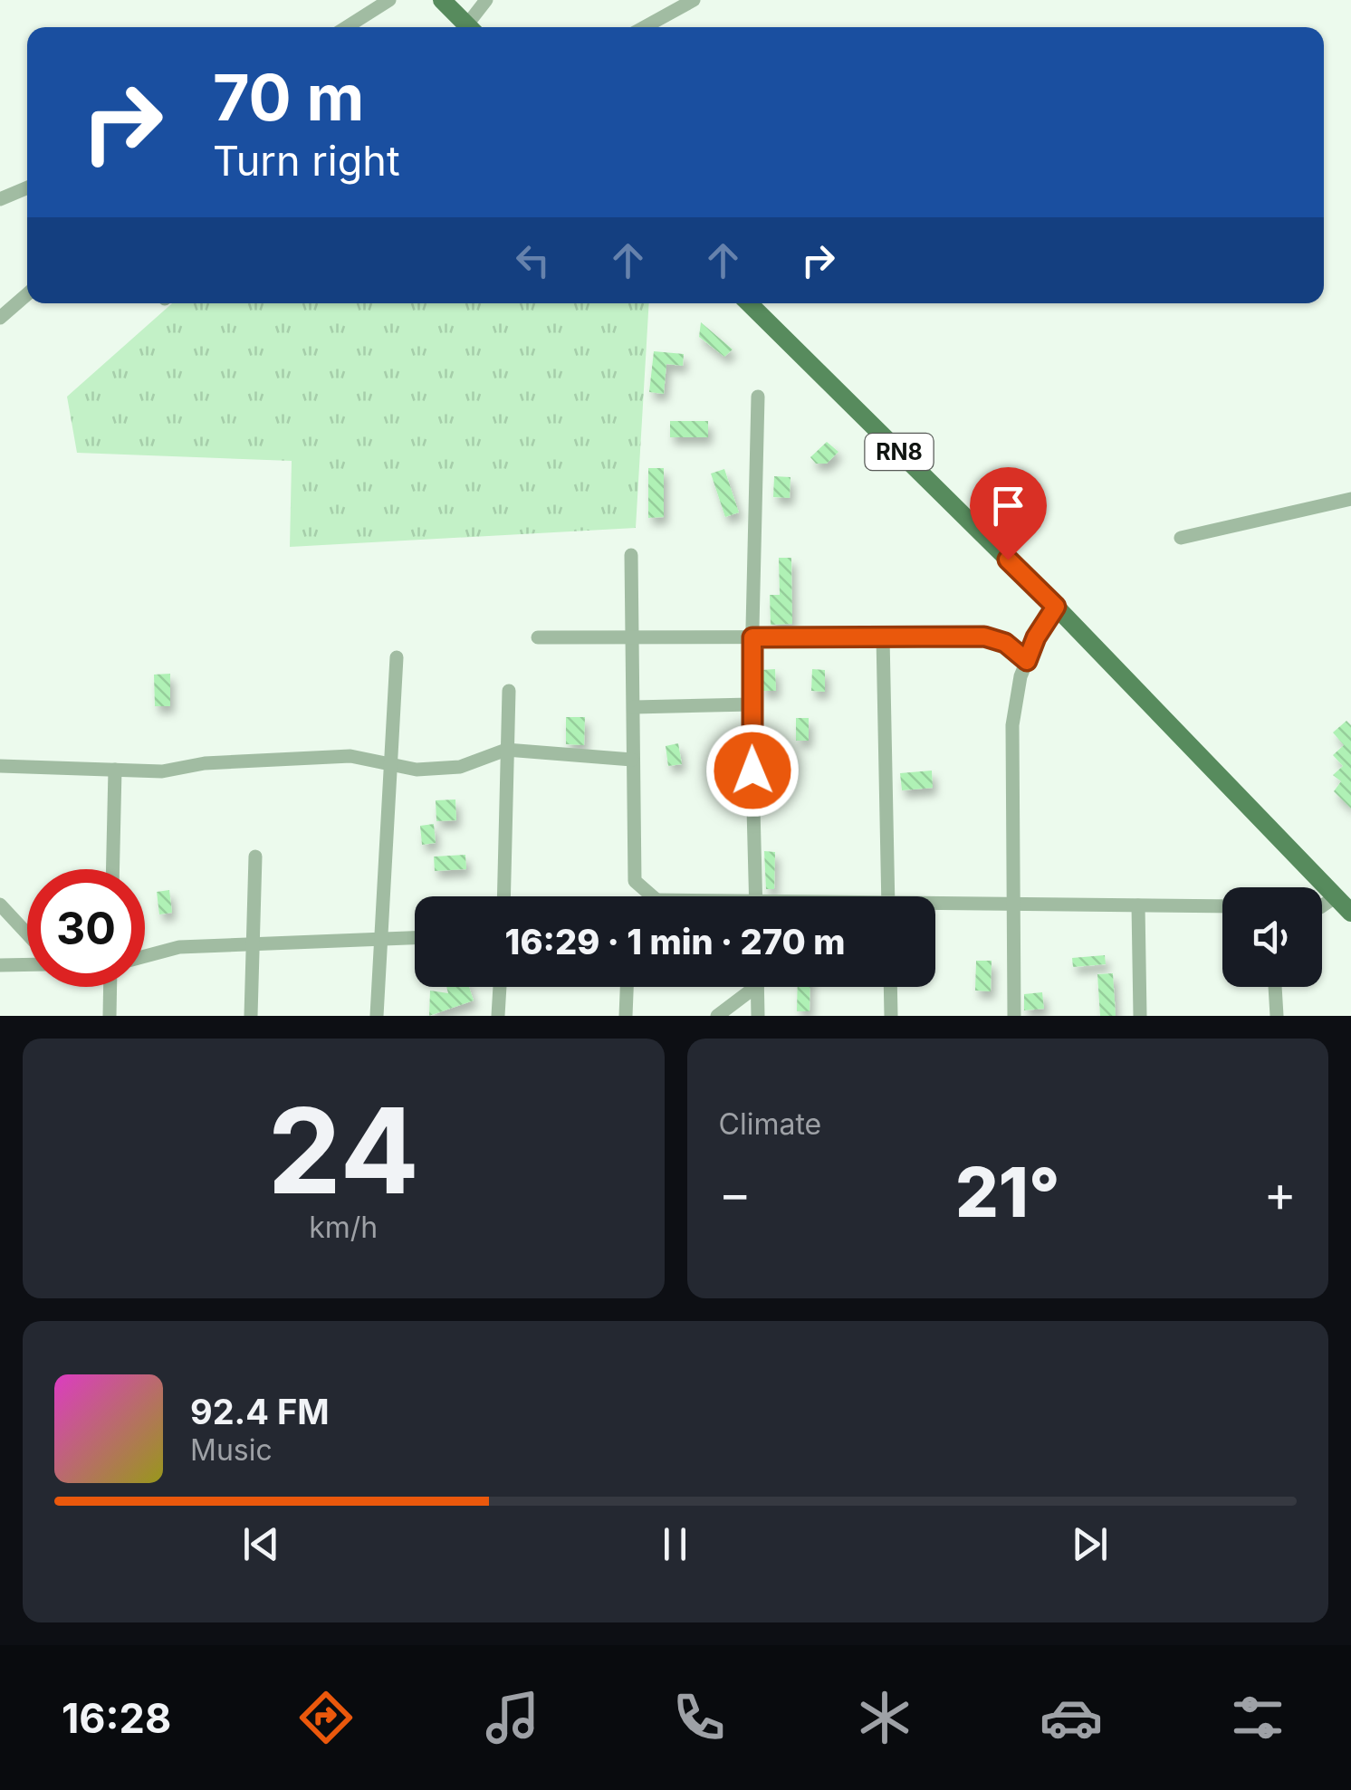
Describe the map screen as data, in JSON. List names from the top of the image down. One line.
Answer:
{"streets":{"main road":["RN8"]},"page":{"turn":["70 m","Turn right"],"limit":"30","trip":"16:29 · 1 min · 270 m","tile":[["24","km/h"],"Climate"],"heat":["−","21°","+"],"song":["92.4 FM","Music"],"tabs":"16:28"}}
